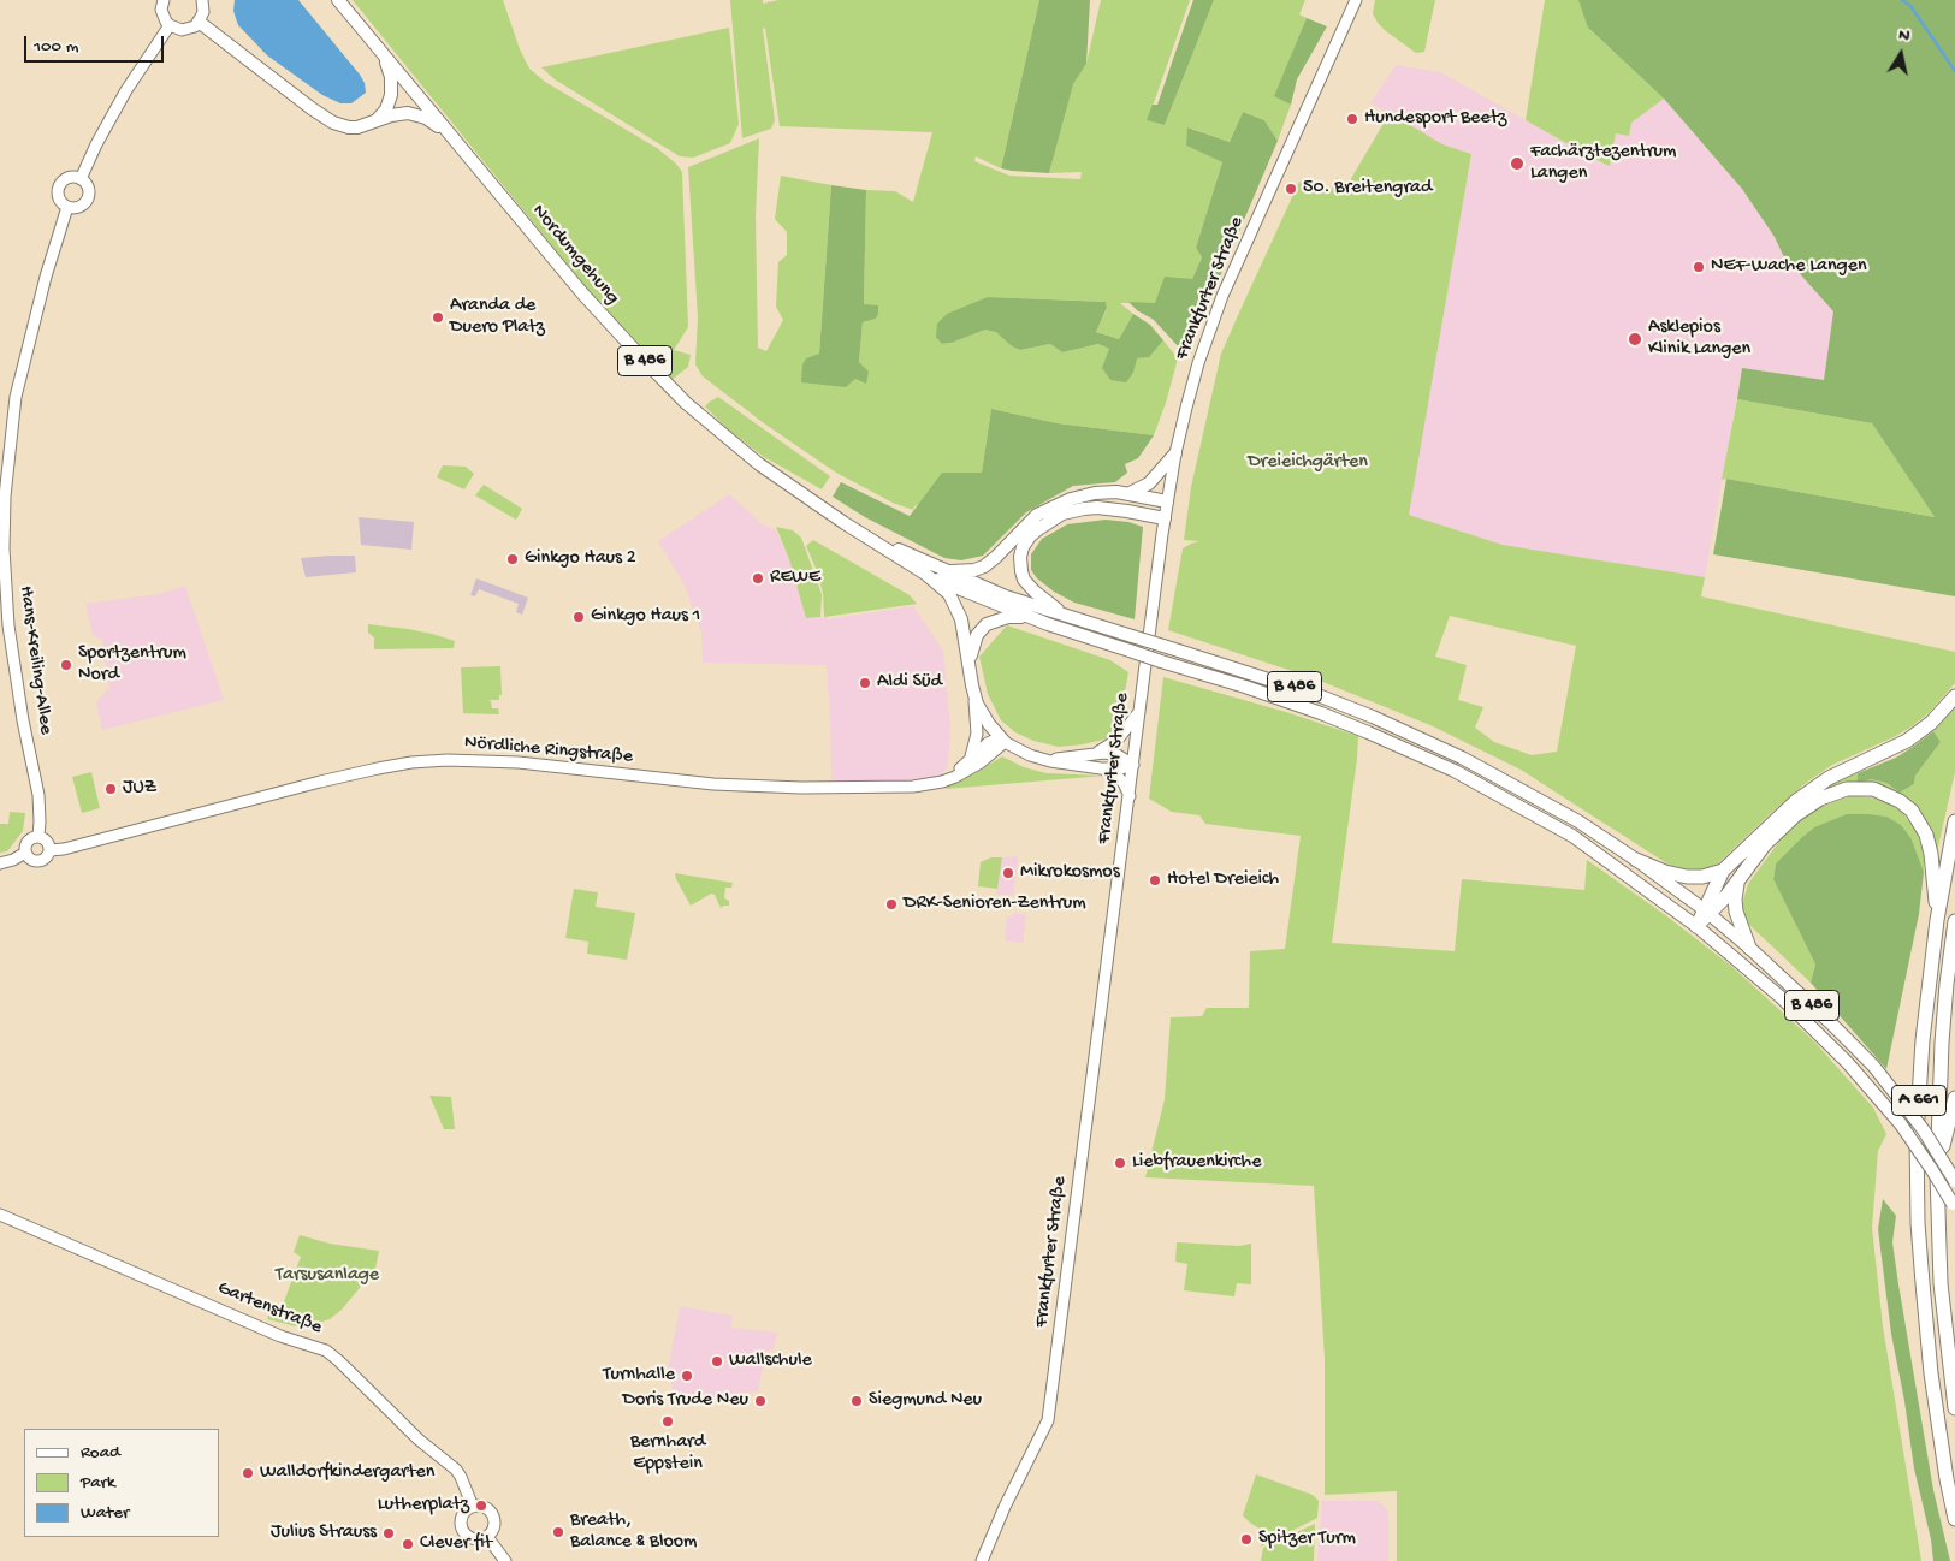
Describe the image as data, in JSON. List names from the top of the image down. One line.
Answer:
{"streets":{"highway":["A 661"],"main road":["Nordumgehung","B 486"],"street":["Frankfurter Straße","Hans-Kreiling-Allee","Nördliche Ringstraße","Gartenstraße"]},"crossings":[["Nordumgehung","B 486"],["Frankfurter Straße","B 486"],["B 486","Nördliche Ringstraße"],["Hans-Kreiling-Allee","Nördliche Ringstraße"]],"parks":["Dreieichgärten","Tarsusanlage"],"places":["Hundesport Beetz","Fachärztezentrum Langen","50. Breitengrad","NEF-Wache Langen","Aranda de Duero Platz","Asklepios Klinik Langen","Ginkgo Haus 2","REWE","Ginkgo Haus 1","Sportzentrum Nord","Aldi Süd","JUZ","Mikrokosmos","Hotel Dreieich","DRK-Senioren-Zentrum","Liebfrauenkirche","Wallschule","Turnhalle","Doris Trude Neu","Siegmund Neu","Bernhard Eppstein","Walldorfkindergarten","Lutherplatz","Breath, Balance & Bloom","Julius Strauss","Spitzer Turm","Clever fit"],"legend":["Road","Park","Water"],"scale_bar":"100 m","north":"top"}
